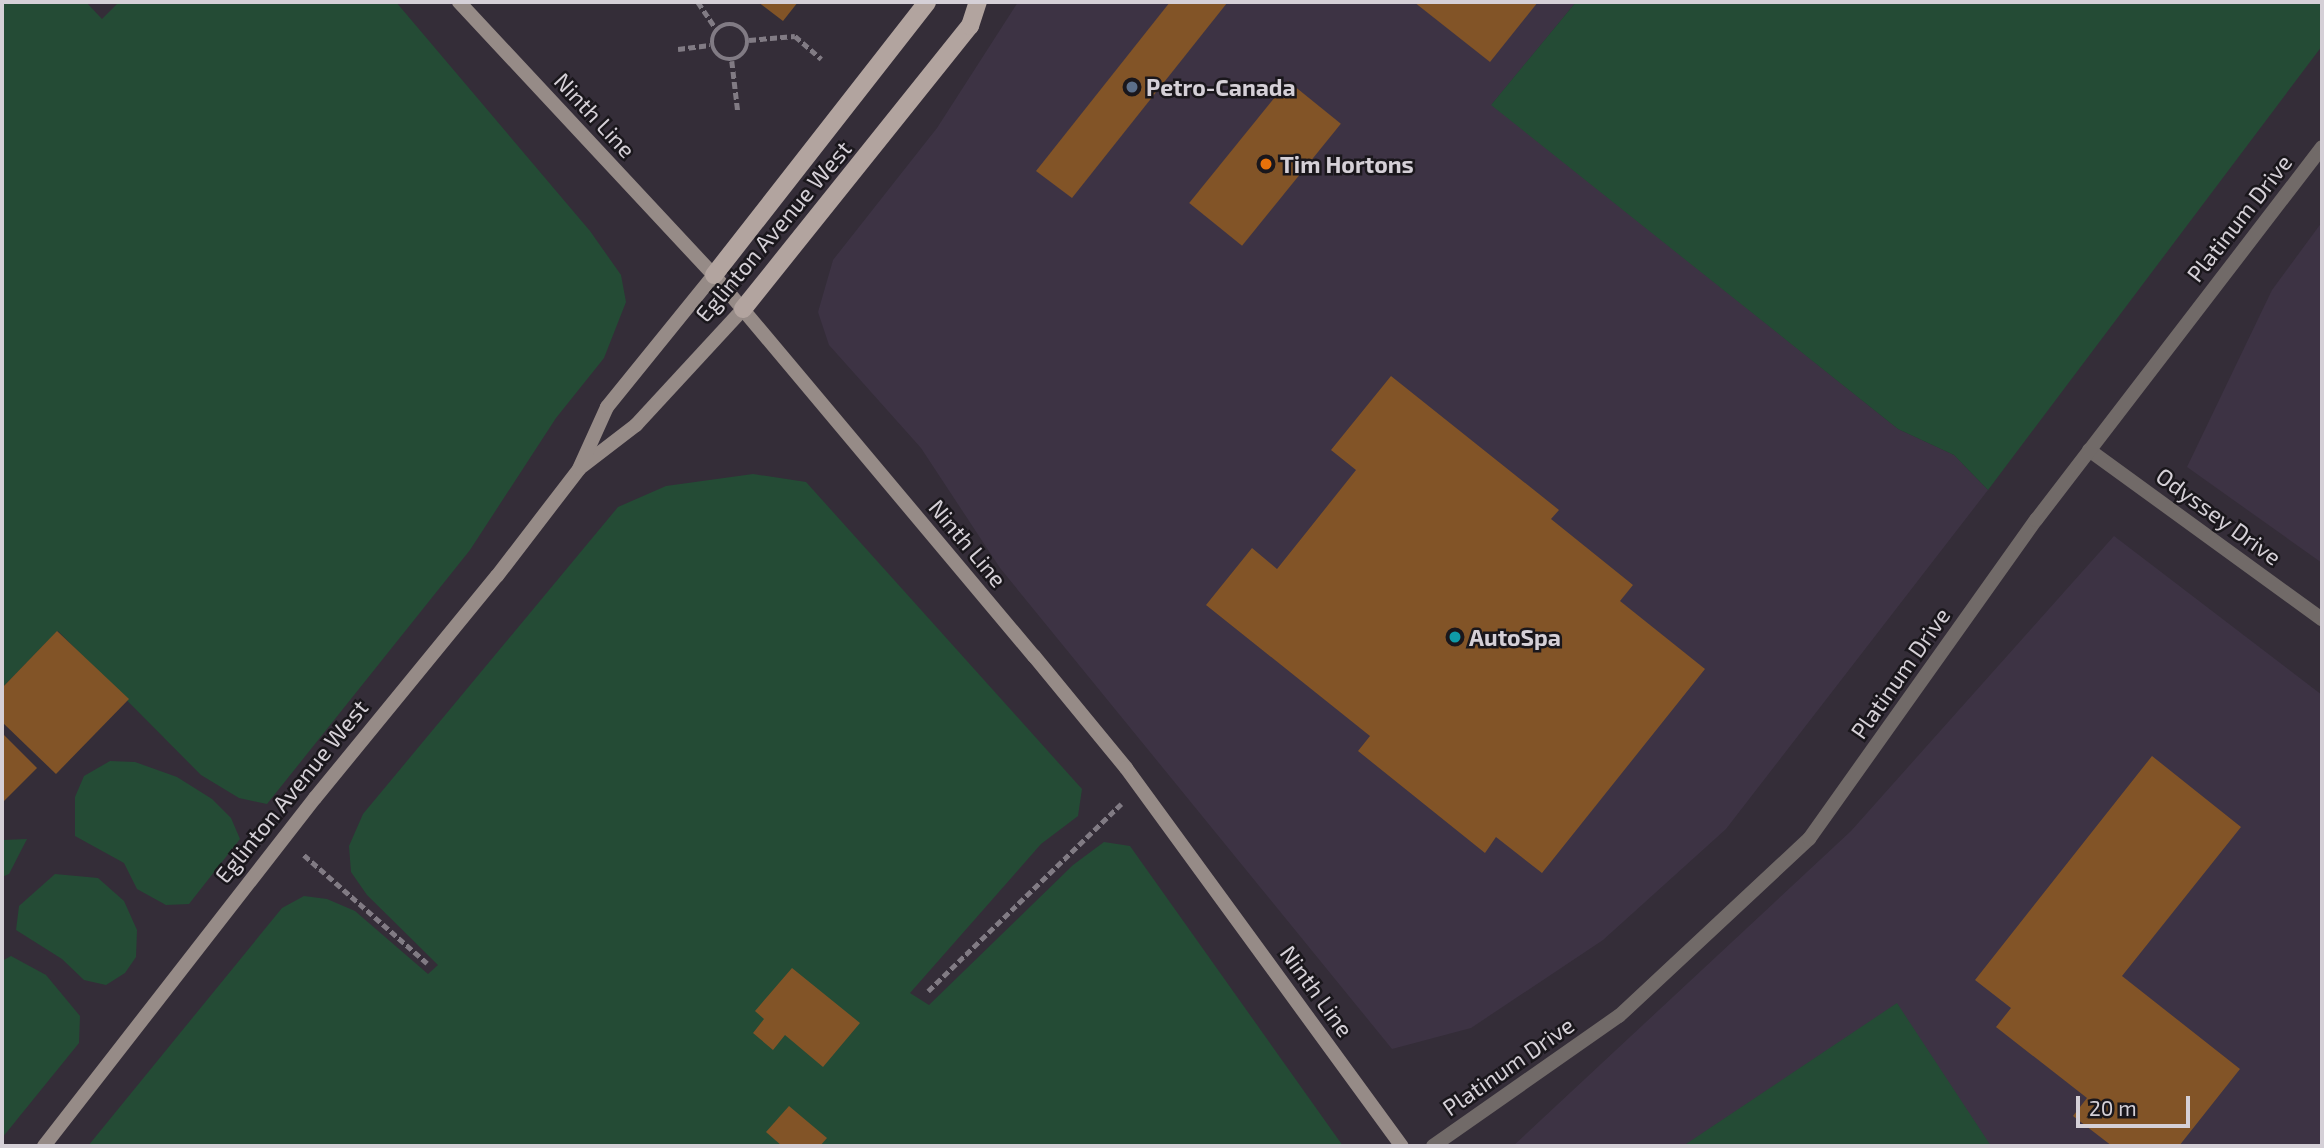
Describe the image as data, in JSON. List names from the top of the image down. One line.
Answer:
{"streets":{"main road":["Ninth Line","Eglinton Avenue West"],"street":["Platinum Drive","Odyssey Drive"]},"crossings":[["Ninth Line","Eglinton Avenue West"],["Platinum Drive","Odyssey Drive"]],"places":["Petro-Canada","Tim Hortons","AutoSpa"],"scale_bar":"20 m"}
